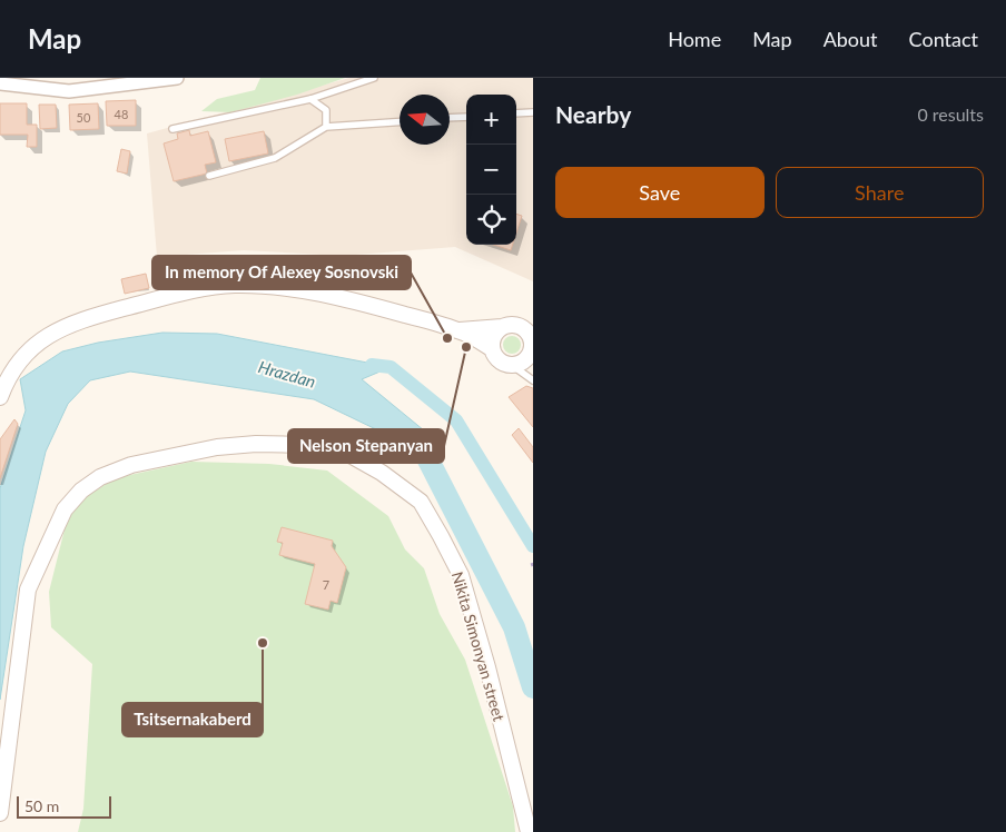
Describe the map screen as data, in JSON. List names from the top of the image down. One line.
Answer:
{"streets":{"street":["Nikita Simonyan street"]},"water":["Hrazdan"],"places":["In memory Of Alexey Sosnovski","Nelson Stepanyan","Tsitsernakaberd"],"house_numbers":["48","50","7"],"scale_bar":"50 m","north":"left","page":{"header":"Map","nav":["Home","Map","About","Contact"],"heading":["Nearby","0 results"],"map_buttons":["+","−"],"buttons":["Save","Share"],"scale":"50 m"}}
